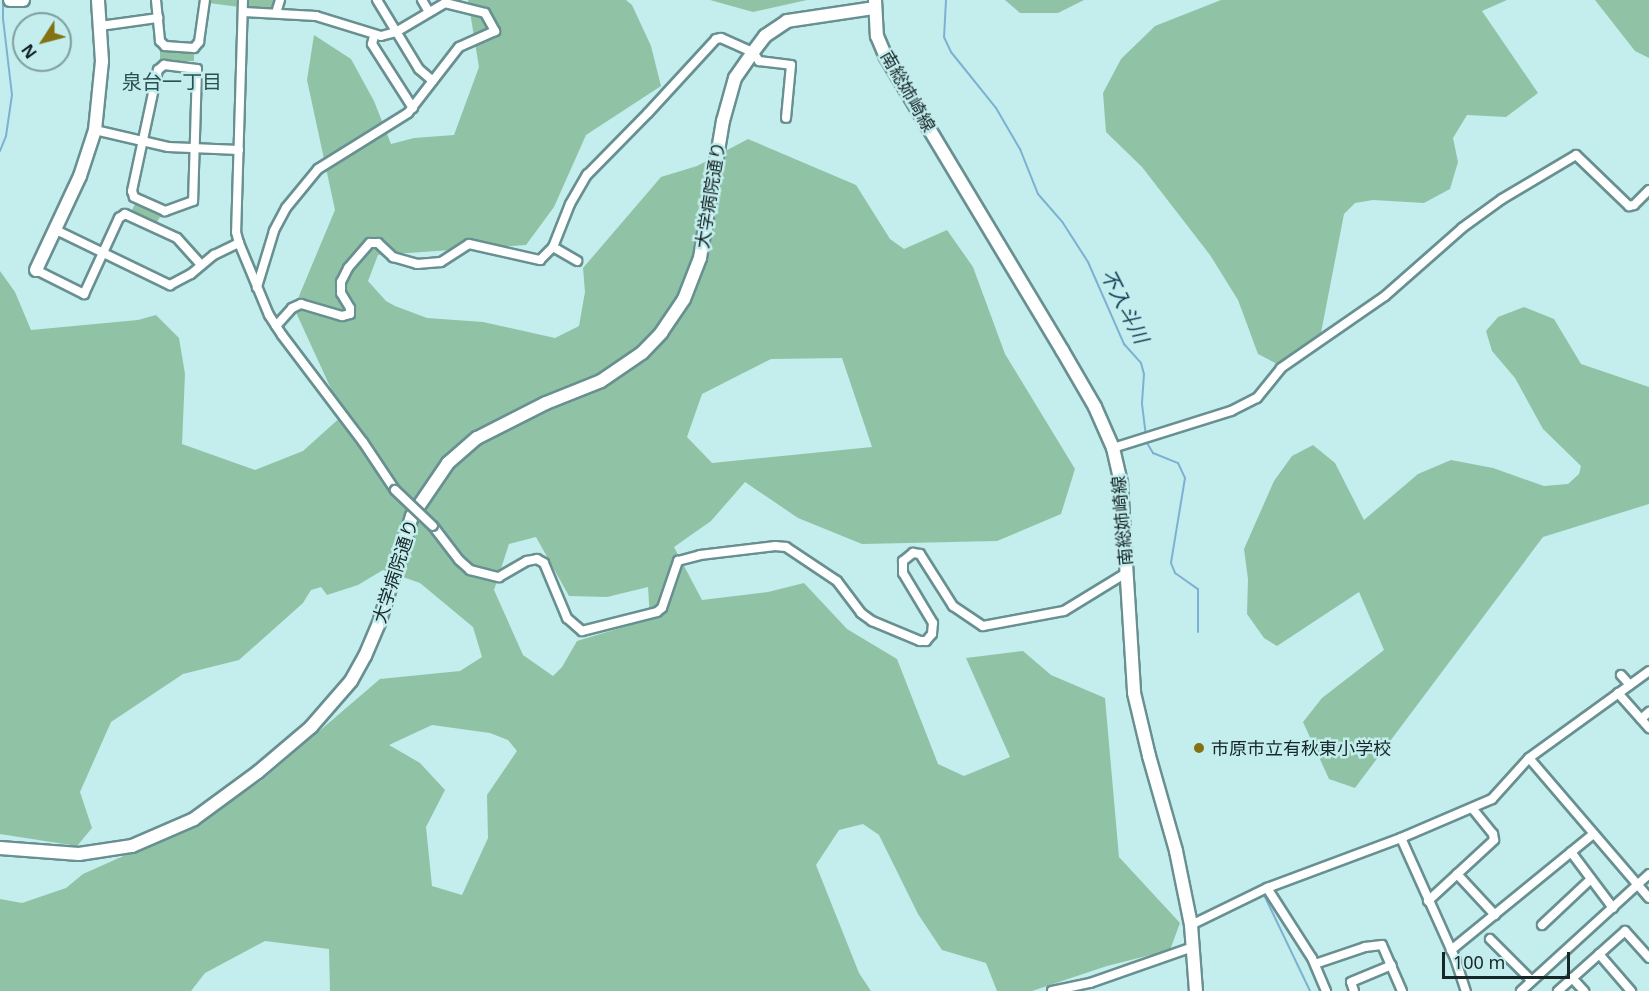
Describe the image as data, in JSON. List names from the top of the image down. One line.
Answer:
{"streets":{"street":["南総姉崎線","大学病院通り"]},"crossings":[["南総姉崎線","大学病院通り"]],"districts":["泉台一丁目"],"water":["不入斗川"],"places":["市原市立有秋東小学校"],"scale_bar":"100 m","north":"bottom left"}
